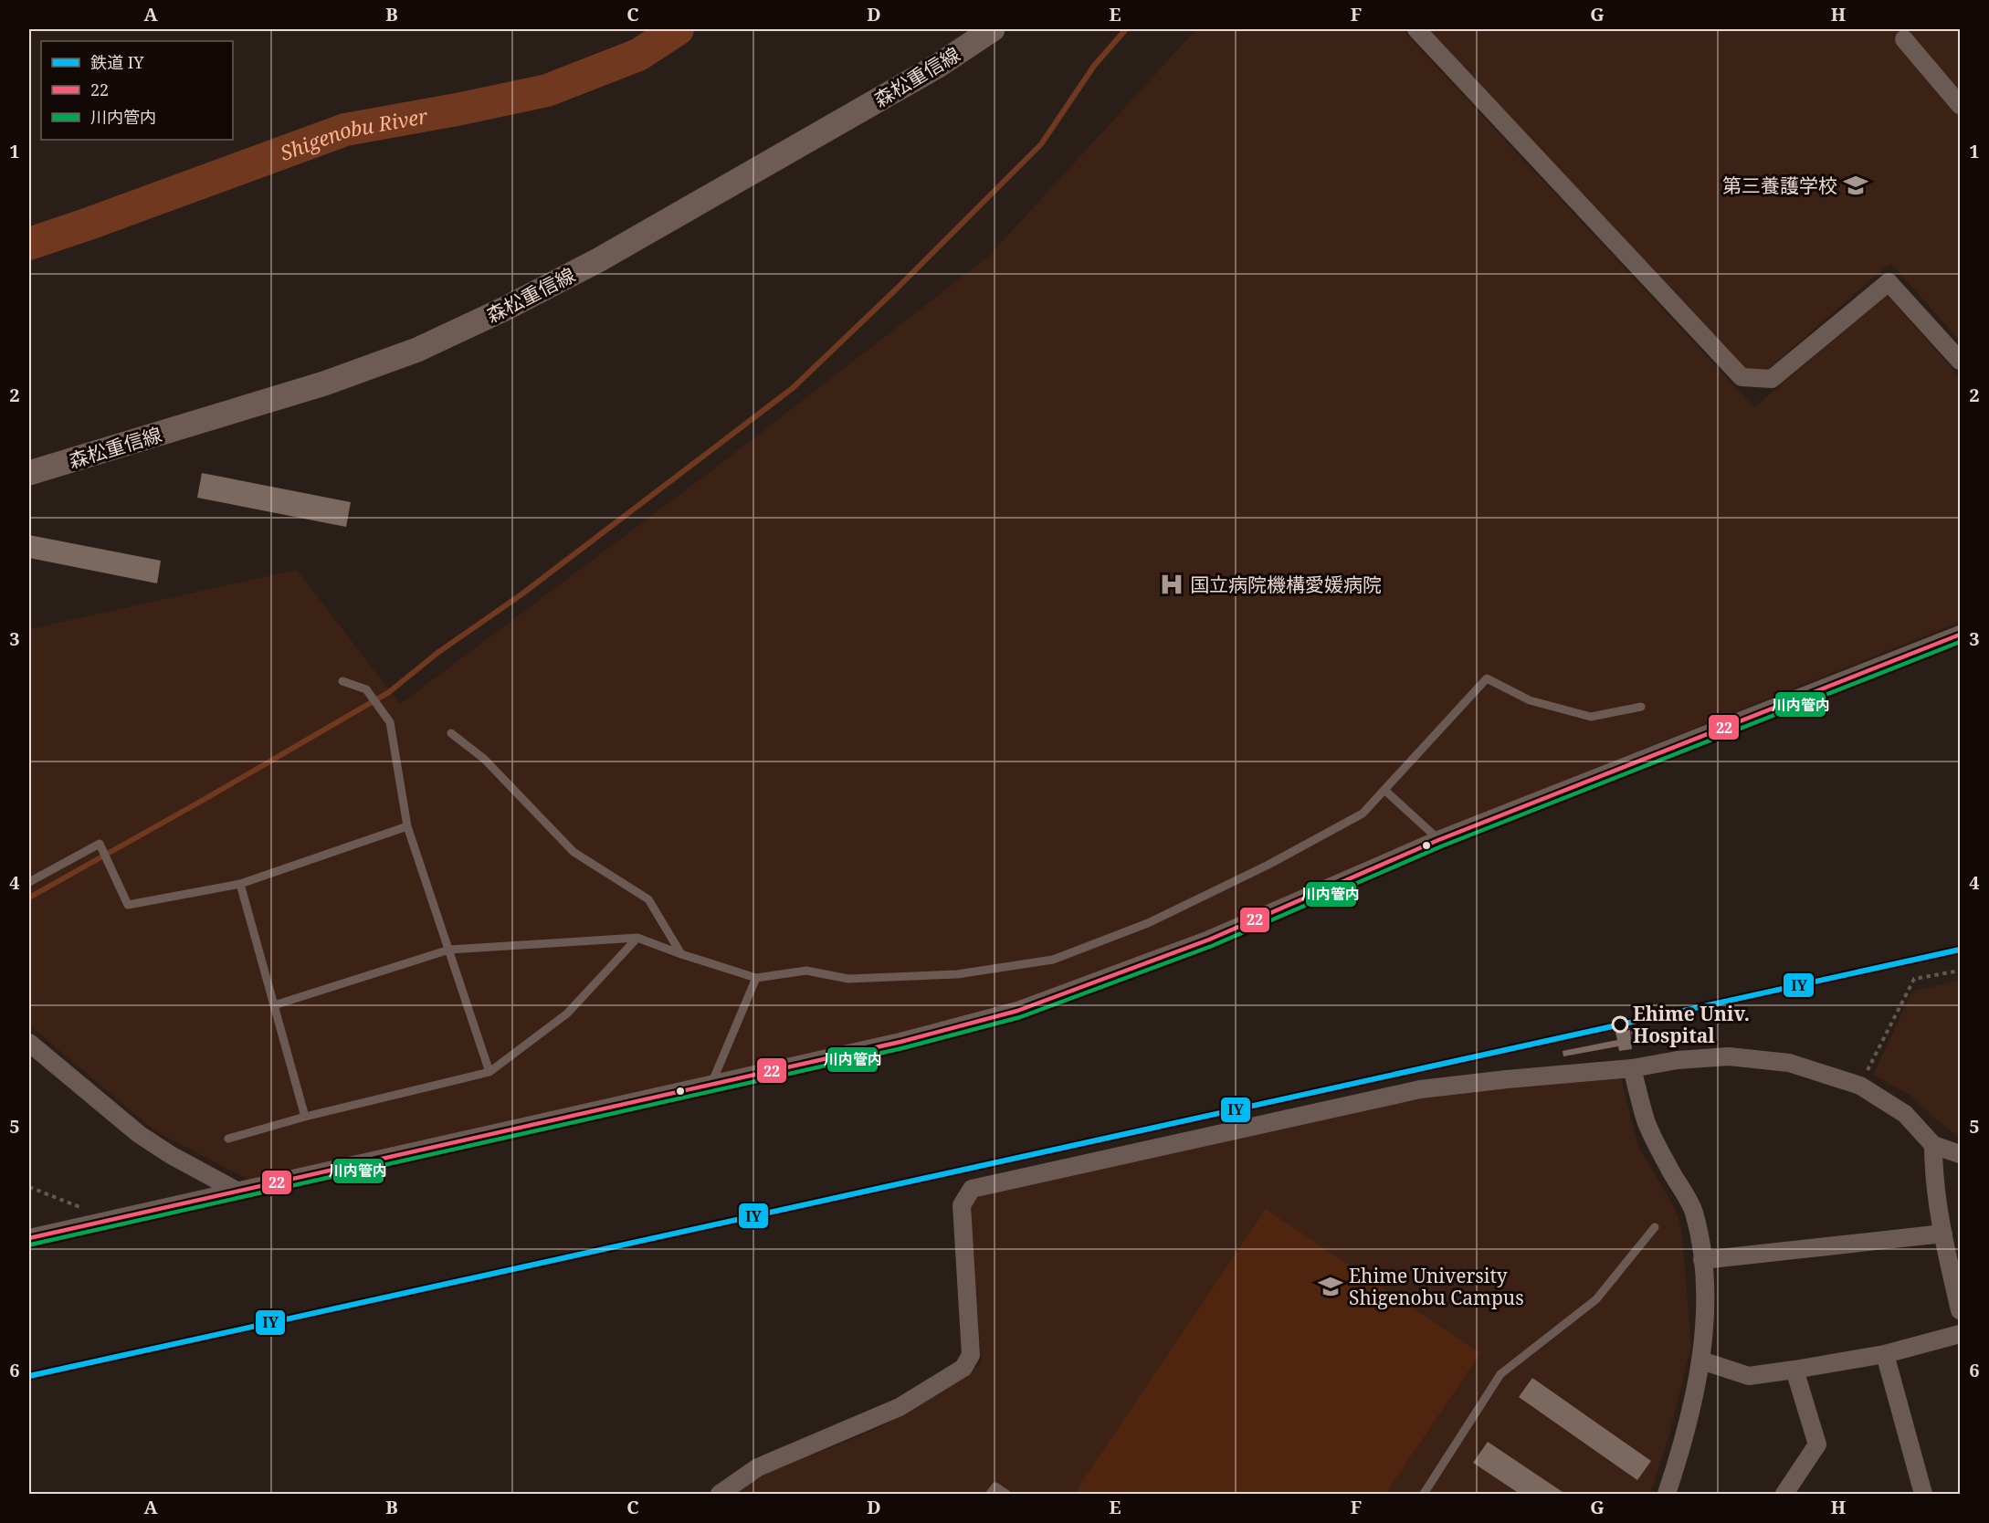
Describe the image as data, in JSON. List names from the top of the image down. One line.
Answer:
{"streets":{"main road":["森松重信線"]},"water":["Shigenobu River"],"places":{"school or university":["第三養護学校","Ehime University Shigenobu Campus"],"hospital":["国立病院機構愛媛病院"],"other":["Ehime Univ. Hospital"]},"lines":["transit line 22","transit line 川内管内","rail line IY"],"legend":["鉄道 IY","22","川内管内"],"grid":{"columns":["A","B","C","D","E","F","G","H"],"rows":["1","2","3","4","5","6"]}}
